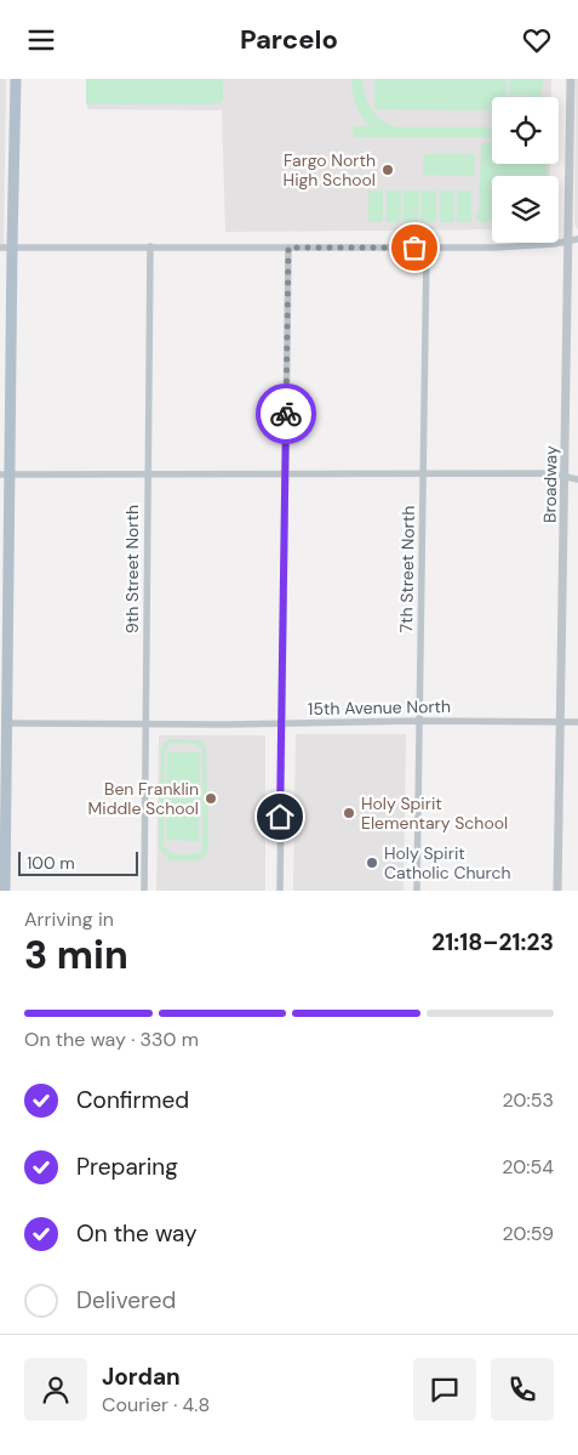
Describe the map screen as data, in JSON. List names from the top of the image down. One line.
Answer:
{"streets":{"street":["Broadway","9th Street North","7th Street North","15th Avenue North"]},"crossings":[["Broadway","15th Avenue North"],["9th Street North","15th Avenue North"],["7th Street North","15th Avenue North"]],"places":["Fargo North High School","Ben Franklin Middle School","Holy Spirit Elementary School","Holy Spirit Catholic Church"],"scale_bar":"100 m","page":{"header":"Parcelo","scale":"100 m","heading":["3 min","Arriving in","21:18–21:23"],"panel":["Jordan","Courier · 4.8"],"bar":"On the way · 330 m","list":[["Confirmed","20:53"],["Preparing","20:54"],["On the way","20:59"],"Delivered"]}}
